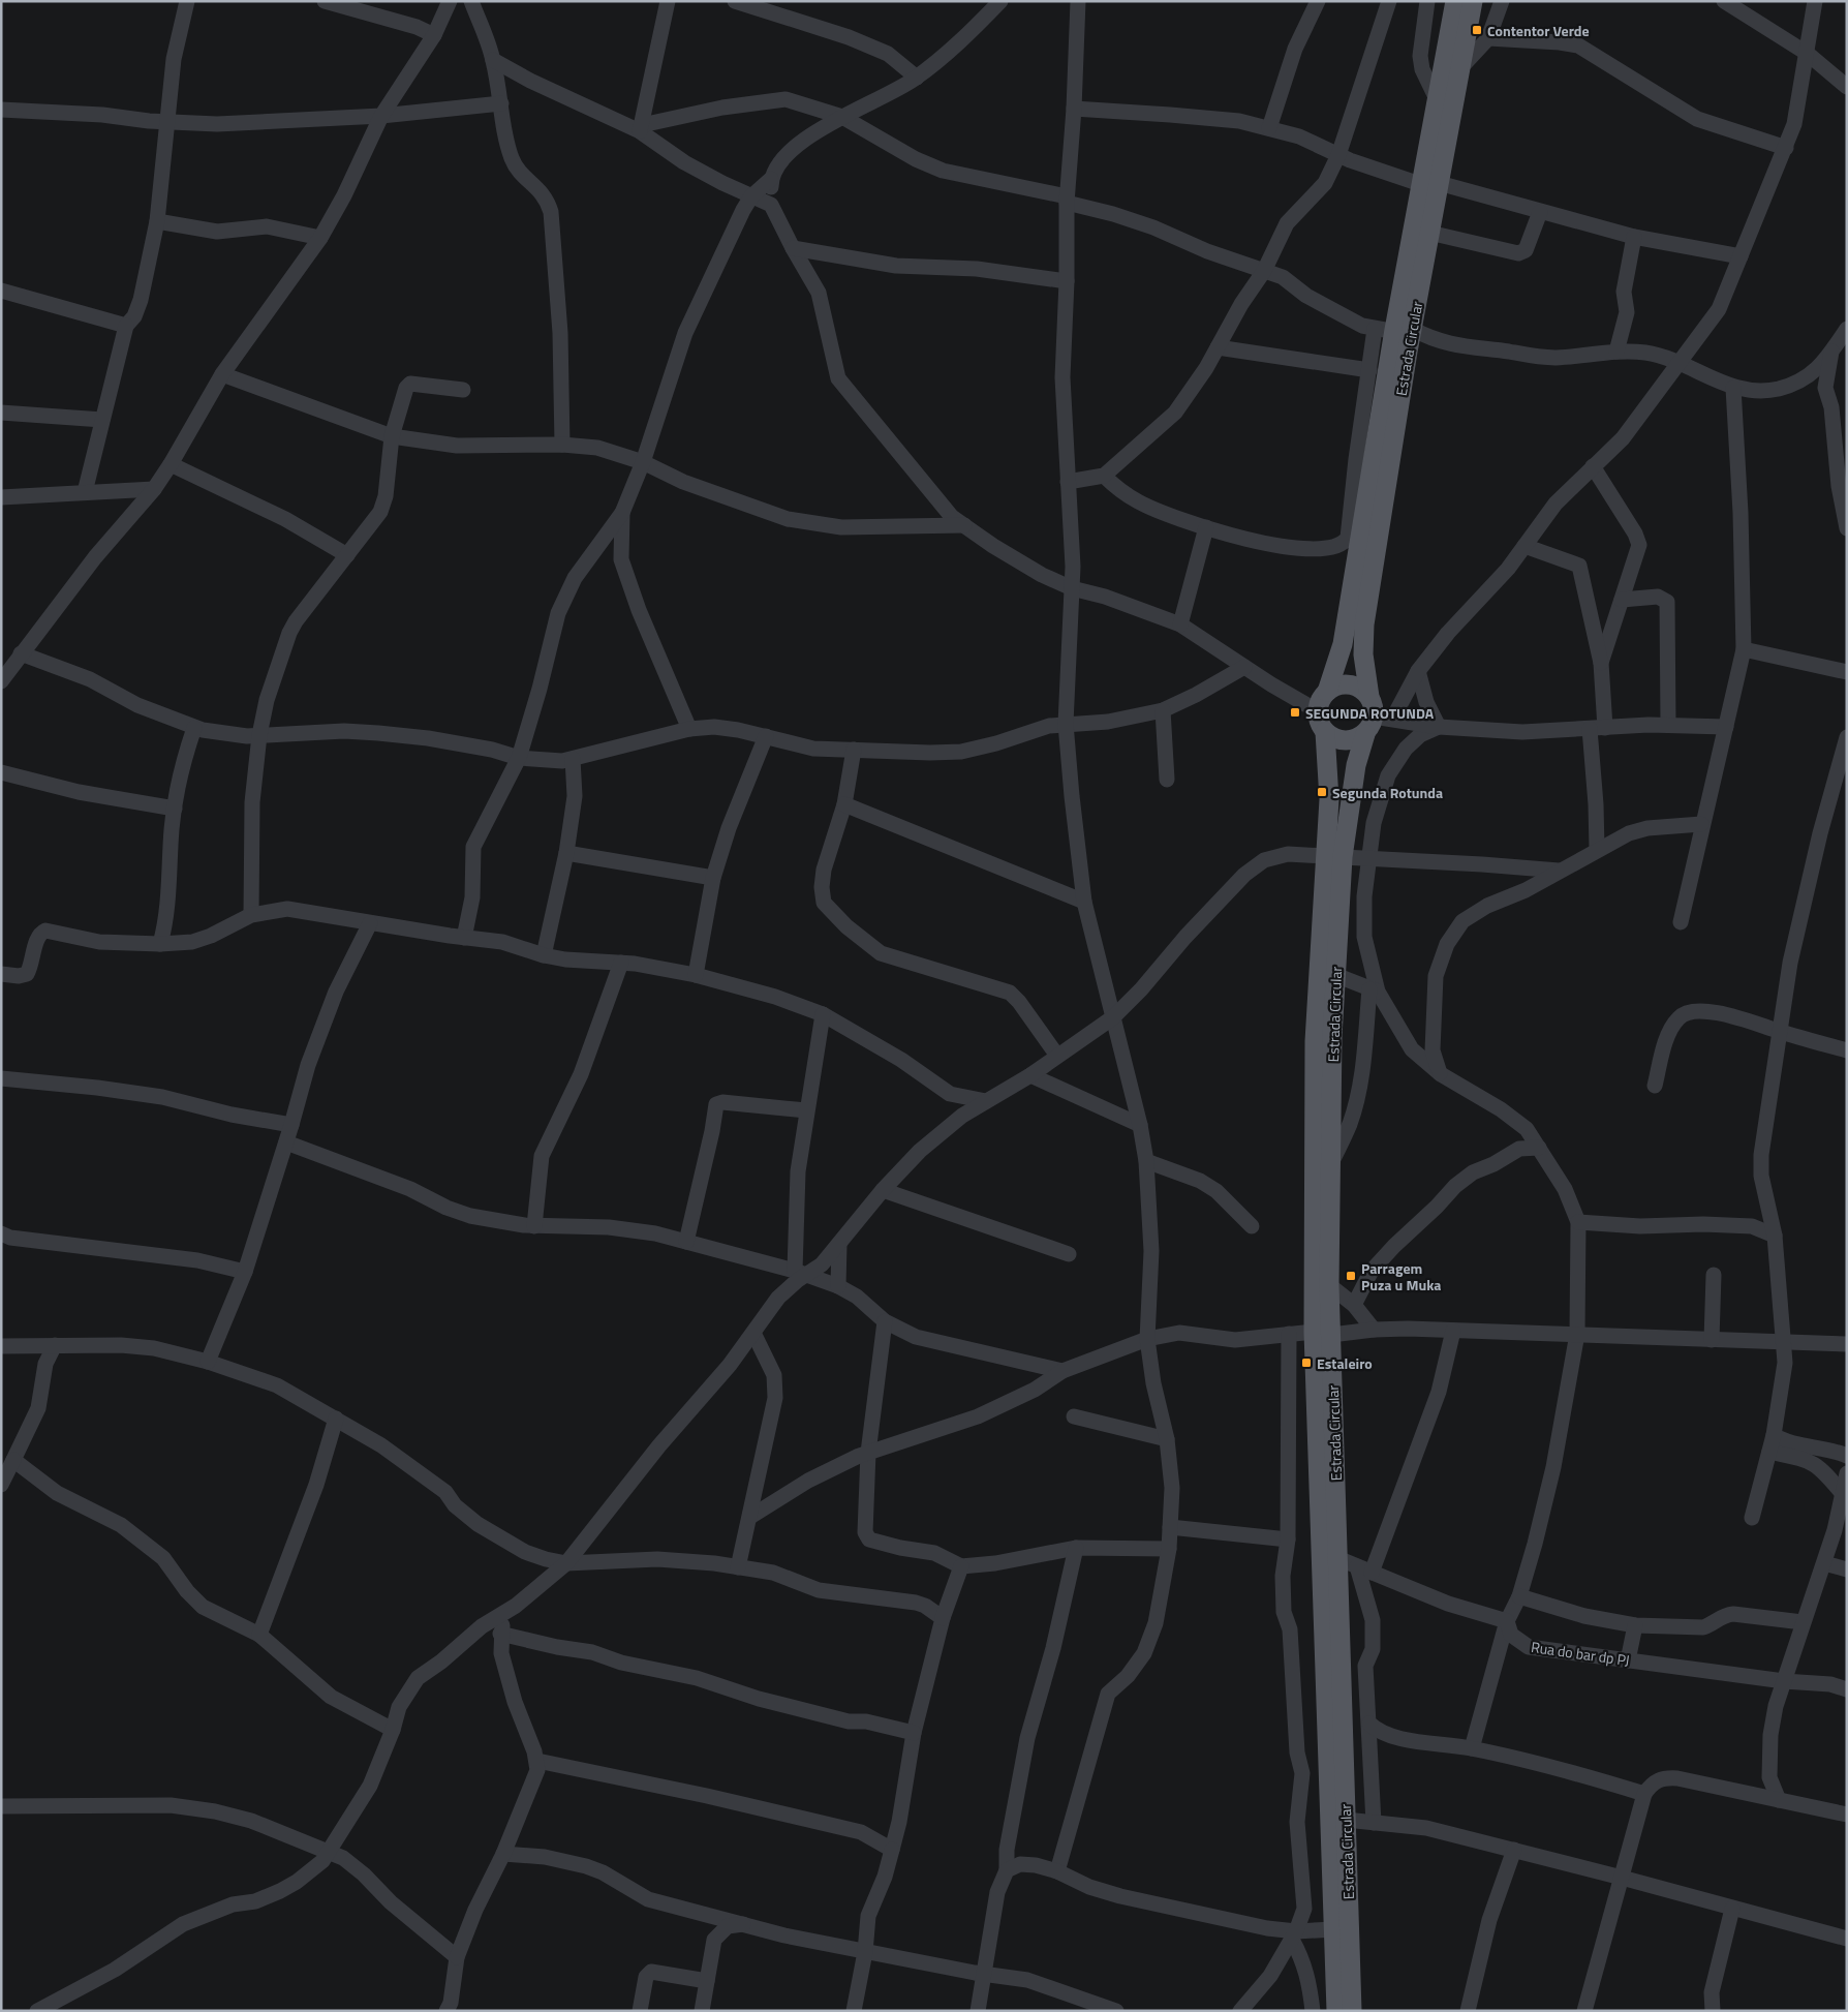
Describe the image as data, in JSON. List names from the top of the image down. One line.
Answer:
{"streets":{"main road":["Estrada Circular"],"street":["Rua do bar dp PJ"]},"places":{"transit":["Contentor Verde","SEGUNDA ROTUNDA","Segunda Rotunda","Parragem Puza u Muka","Estaleiro"]}}
